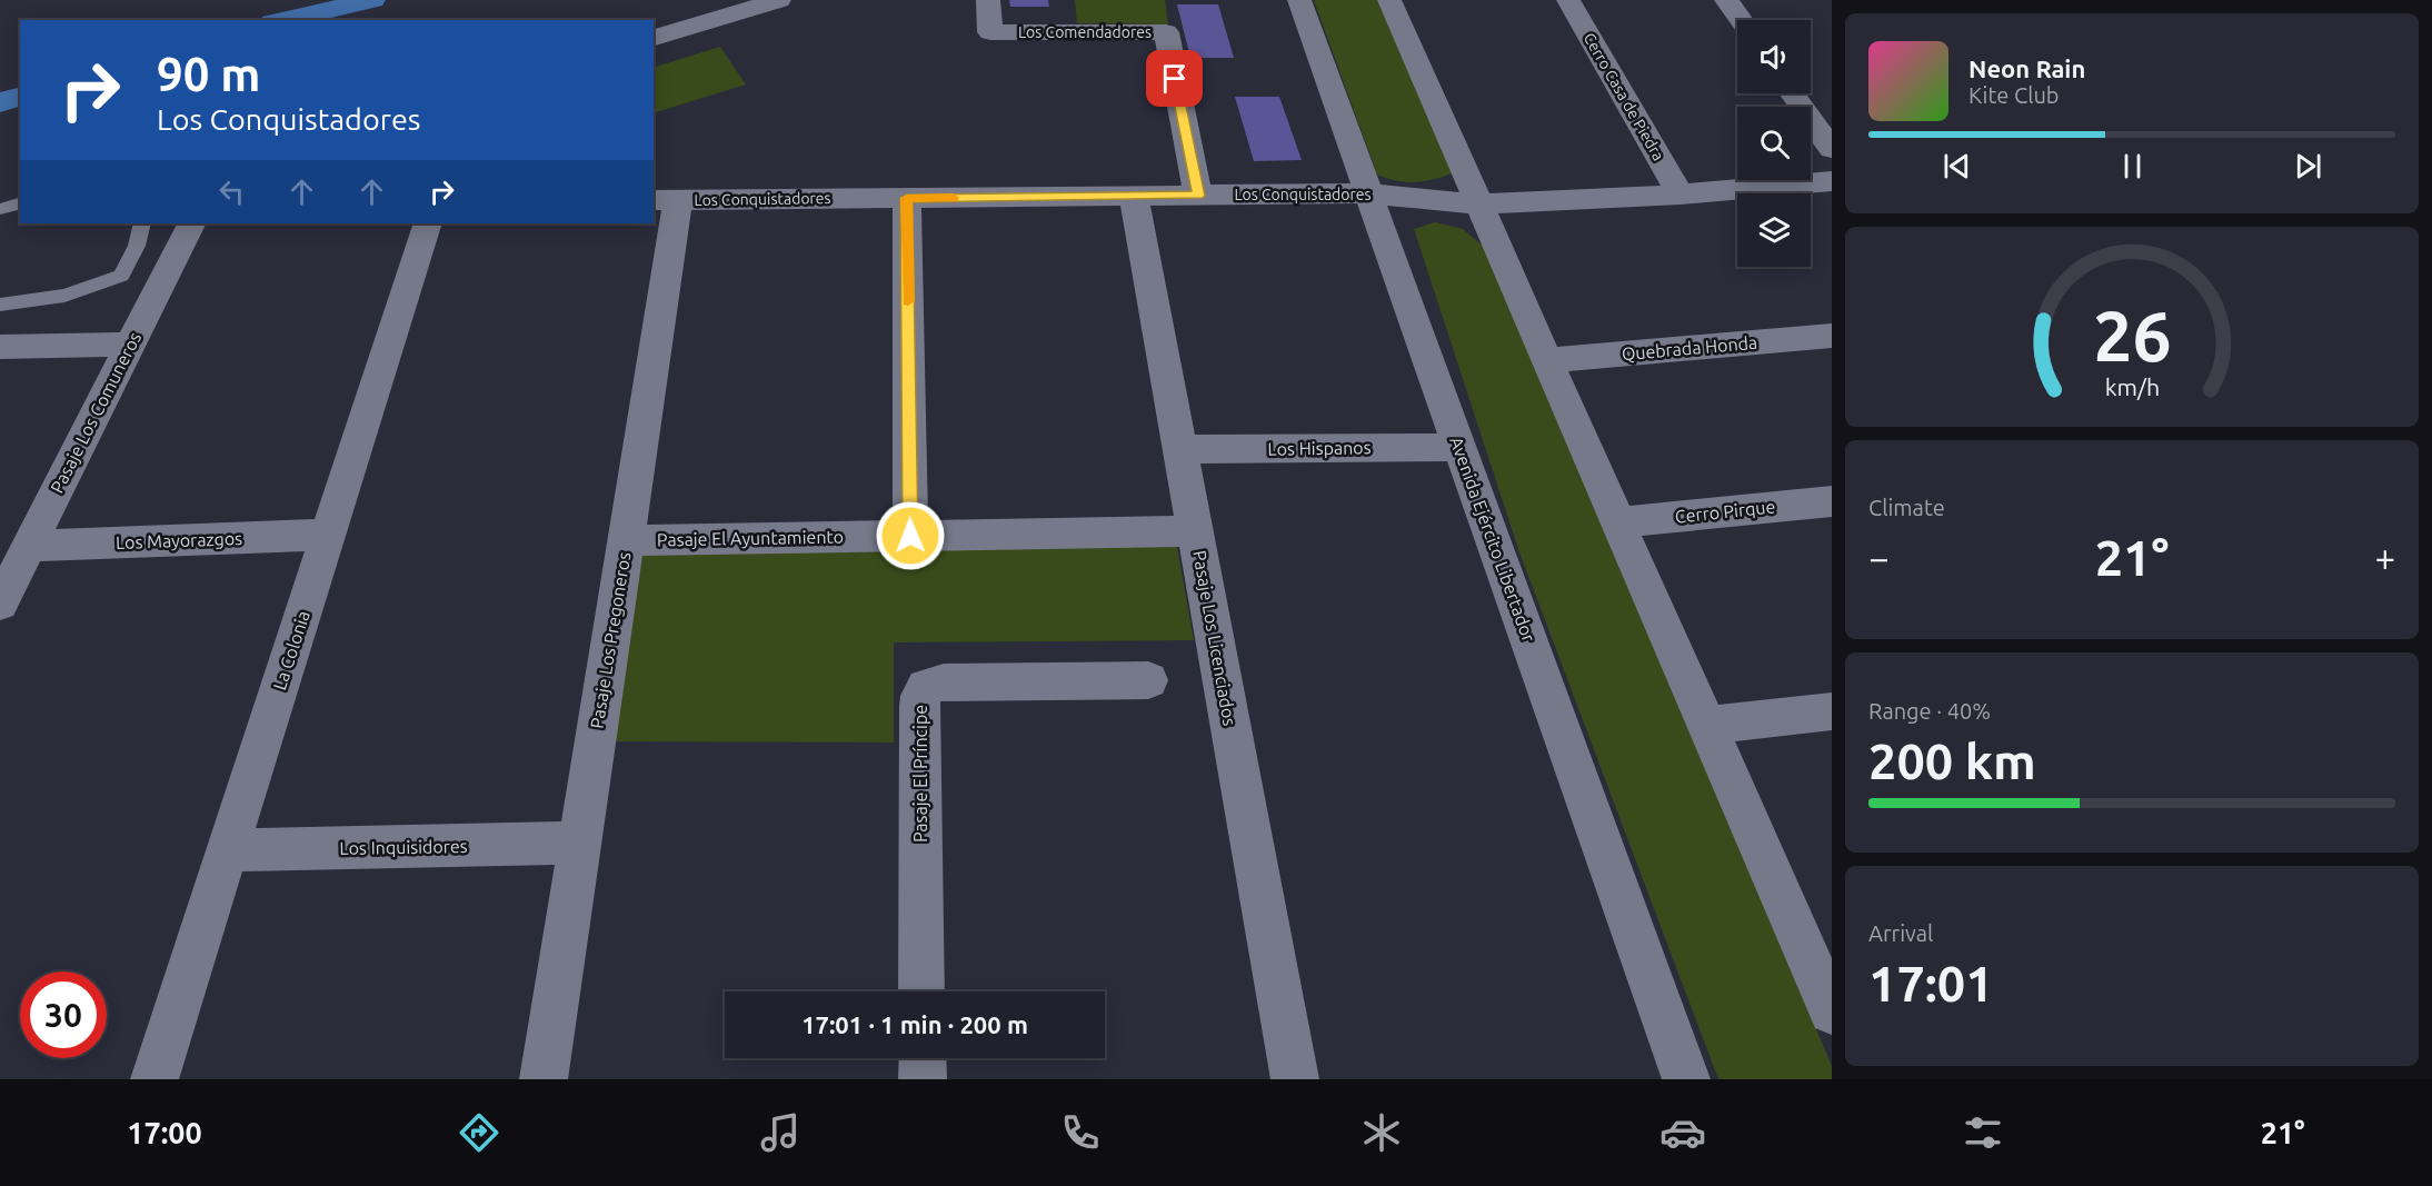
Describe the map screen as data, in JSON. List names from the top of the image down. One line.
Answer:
{"streets":{"street":["Los Comendadores","Cerro Casa de Piedra","Los Conquistadores","Quebrada Honda","Pasaje Los Comuneros","Los Hispanos","Cerro Pirque","Pasaje El Ayuntamiento","Avenida Ejército Libertador","Los Mayorazgos","Pasaje Los Licenciados","Pasaje Los Pregoneros","La Colonia","Pasaje El Príncipe","Los Inquisidores"]},"crossings":[["Los Comendadores","Los Conquistadores"],["Cerro Casa de Piedra","Los Conquistadores"],["Los Conquistadores","Avenida Ejército Libertador"],["Los Conquistadores","Pasaje Los Licenciados"],["Los Conquistadores","Pasaje Los Pregoneros"],["Pasaje Los Comuneros","Los Mayorazgos"],["Los Hispanos","Avenida Ejército Libertador"],["Los Hispanos","Pasaje Los Licenciados"],["Pasaje El Ayuntamiento","Pasaje Los Licenciados"],["Pasaje El Ayuntamiento","Pasaje Los Pregoneros"],["Los Mayorazgos","La Colonia"],["Pasaje Los Pregoneros","Los Inquisidores"],["La Colonia","Los Inquisidores"]],"page":{"turn":["90 m","Los Conquistadores"],"song":["Neon Rain","Kite Club"],"tile":["Climate",["Range · 40%","200 km"],["Arrival","17:01"]],"heat":["−","21°","+"],"limit":"30","trip":"17:01 · 1 min · 200 m","tabs":["17:00","21°"],"gauge":["26","km/h"]}}
